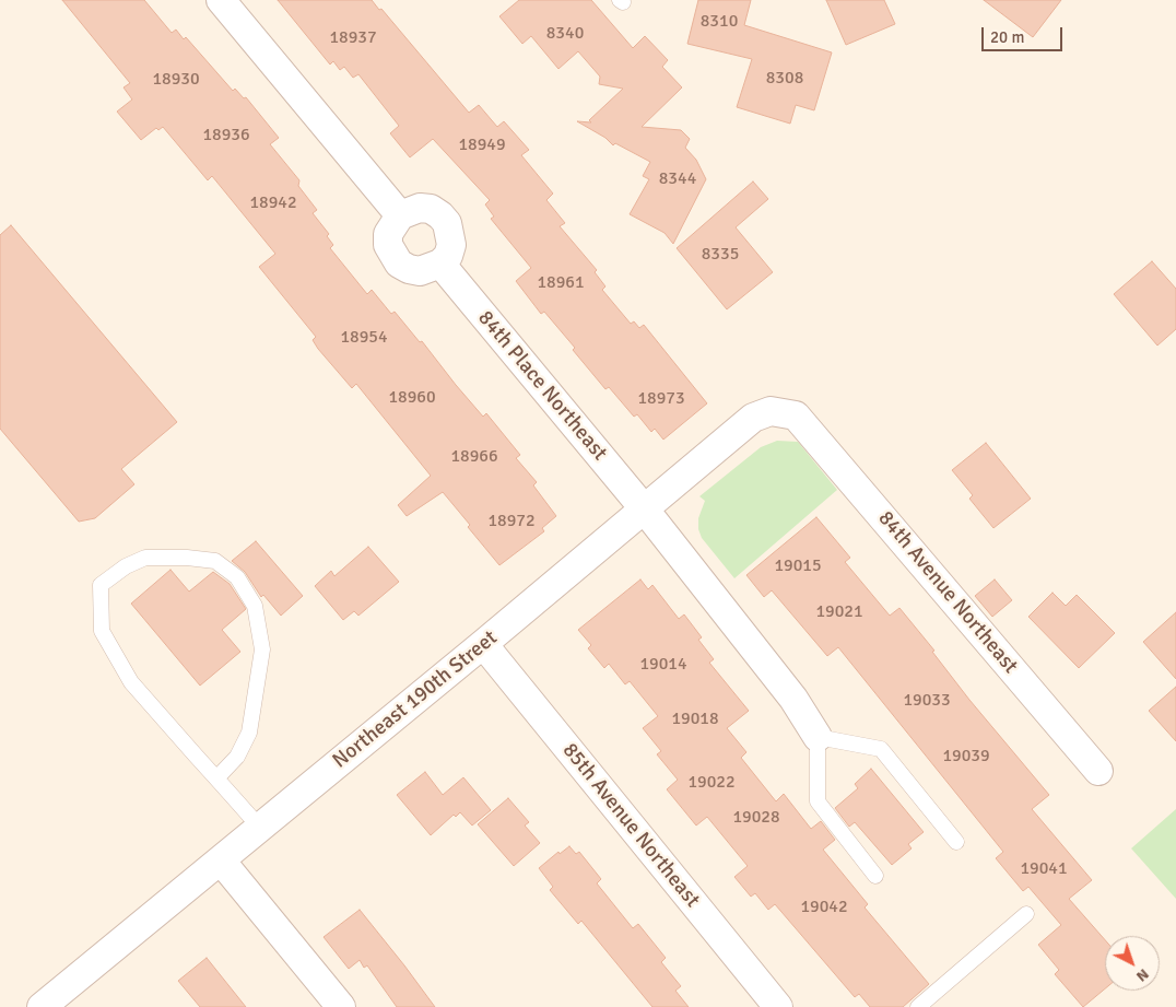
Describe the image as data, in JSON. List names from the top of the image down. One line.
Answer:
{"streets":{"street":["84th Place Northeast","84th Avenue Northeast","Northeast 190th Street","85th Avenue Northeast"]},"crossings":[["84th Place Northeast","Northeast 190th Street"],["84th Avenue Northeast","Northeast 190th Street"],["Northeast 190th Street","85th Avenue Northeast"]],"house_numbers":["8310","8340","18937","8308","18930","18936","18949","8344","18942","8335","18961","18954","18960","18973","18966","18972","19015","19021","19014","19033","19018","19039","19022","19028","19041","19042"],"scale_bar":"20 m","north":"bottom right"}
